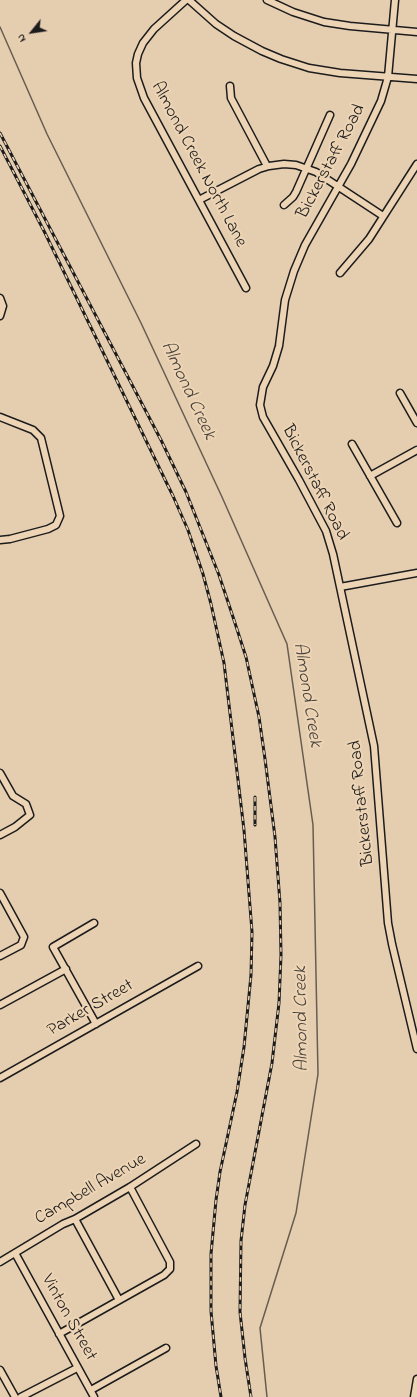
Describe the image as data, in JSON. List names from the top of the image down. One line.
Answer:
{"streets":{"street":["Bickerstaff Road","Almond Creek North Lane","Parker Street","Campbell Avenue","Vinton Street"]},"crossings":[["Campbell Avenue","Vinton Street"]],"water":["Almond Creek"],"north":"bottom left"}
